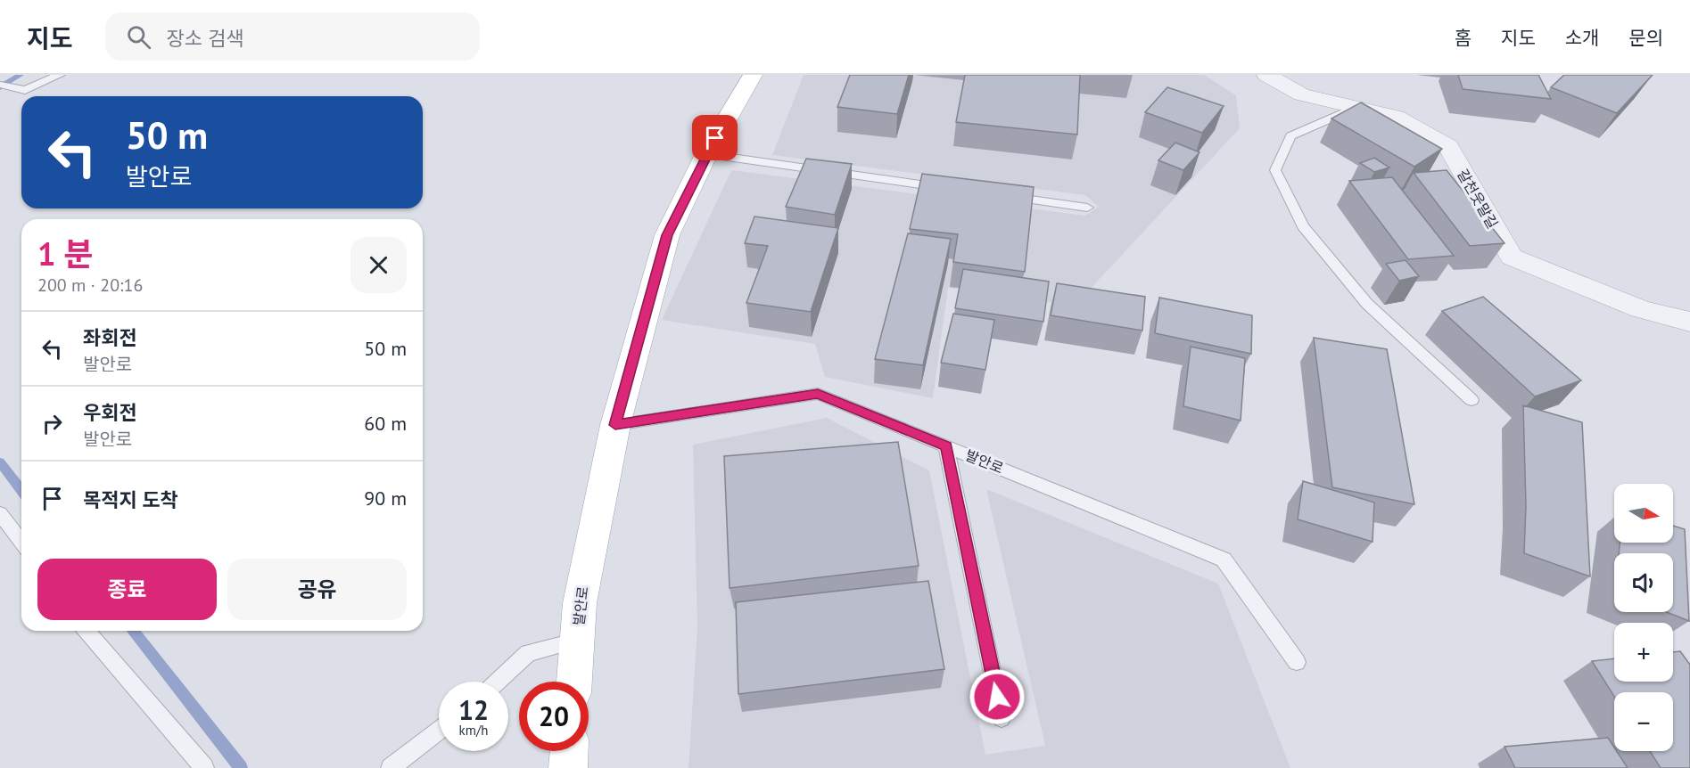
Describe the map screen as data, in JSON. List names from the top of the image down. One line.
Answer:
{"streets":{"main road":["발안로"],"street":["갈천웃말길"]},"north":"right","page":{"header":"지도","search":"장소 검색","nav":["홈","지도","소개","문의"],"turn":["50 m","발안로"],"heading":["1 분","200 m · 20:16"],"list":[{"name":"좌회전","note":"발안로","value":"50 m"},{"name":"우회전","note":"발안로","value":"60 m"},{"name":"목적지 도착","value":"90 m"}],"map_buttons":["+","−"],"buttons":["종료","공유"],"speed":"12 km/h","limit":"20"}}
